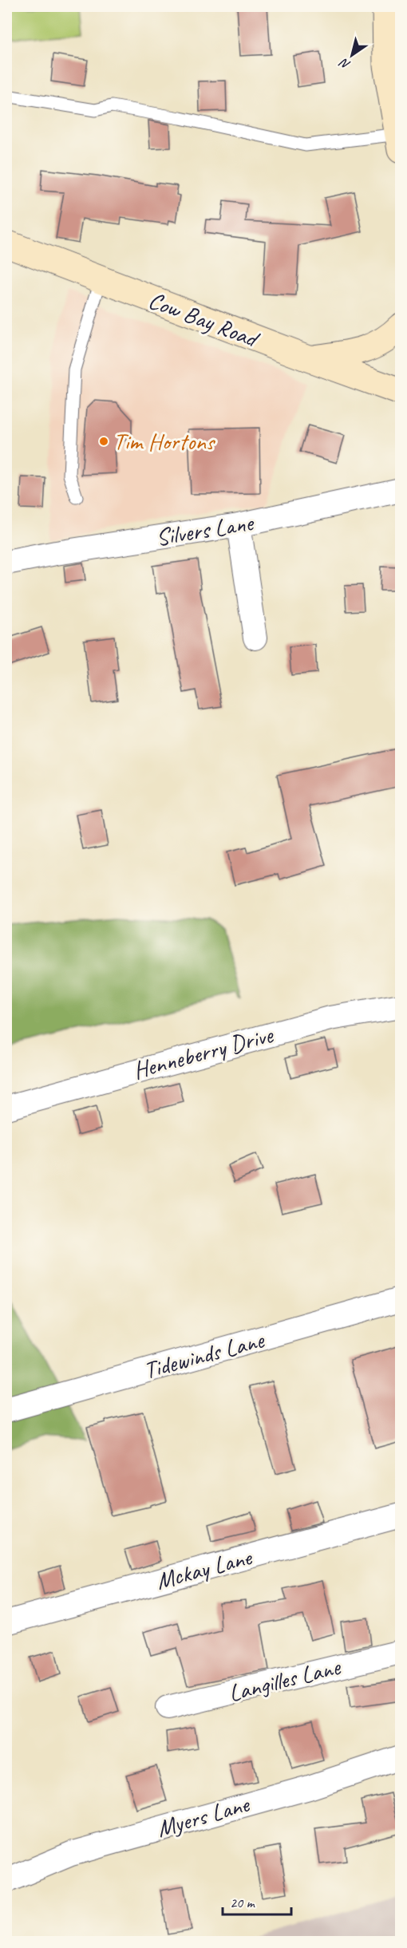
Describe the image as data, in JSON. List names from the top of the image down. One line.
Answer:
{"streets":{"main road":["Cow Bay Road"],"street":["Silvers Lane","Henneberry Drive","Tidewinds Lane","Mckay Lane","Langilles Lane","Myers Lane"]},"places":["Tim Hortons"],"scale_bar":"20 m","north":"bottom left"}
